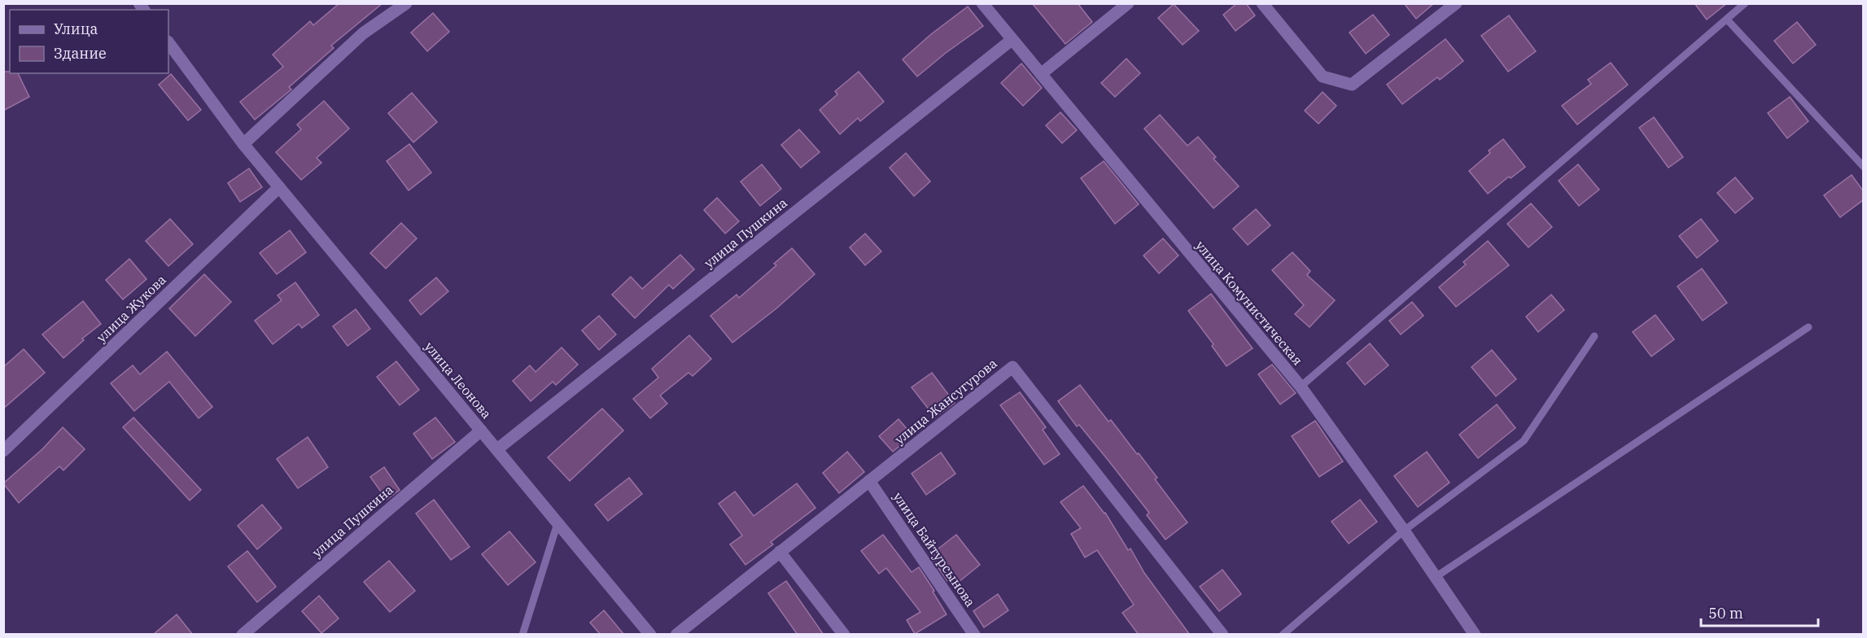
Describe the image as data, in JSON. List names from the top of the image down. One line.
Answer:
{"streets":{"street":["улица Пушкина","улица Комунистическая","улица Жукова","улица Леонова","улица Жансугурова","улица Байтурсынова"]},"crossings":[["улица Пушкина","улица Комунистическая"],["улица Пушкина","улица Леонова"],["улица Жукова","улица Леонова"],["улица Жансугурова","улица Байтурсынова"]],"legend":["Улица","Здание"],"scale_bar":"50 m"}
